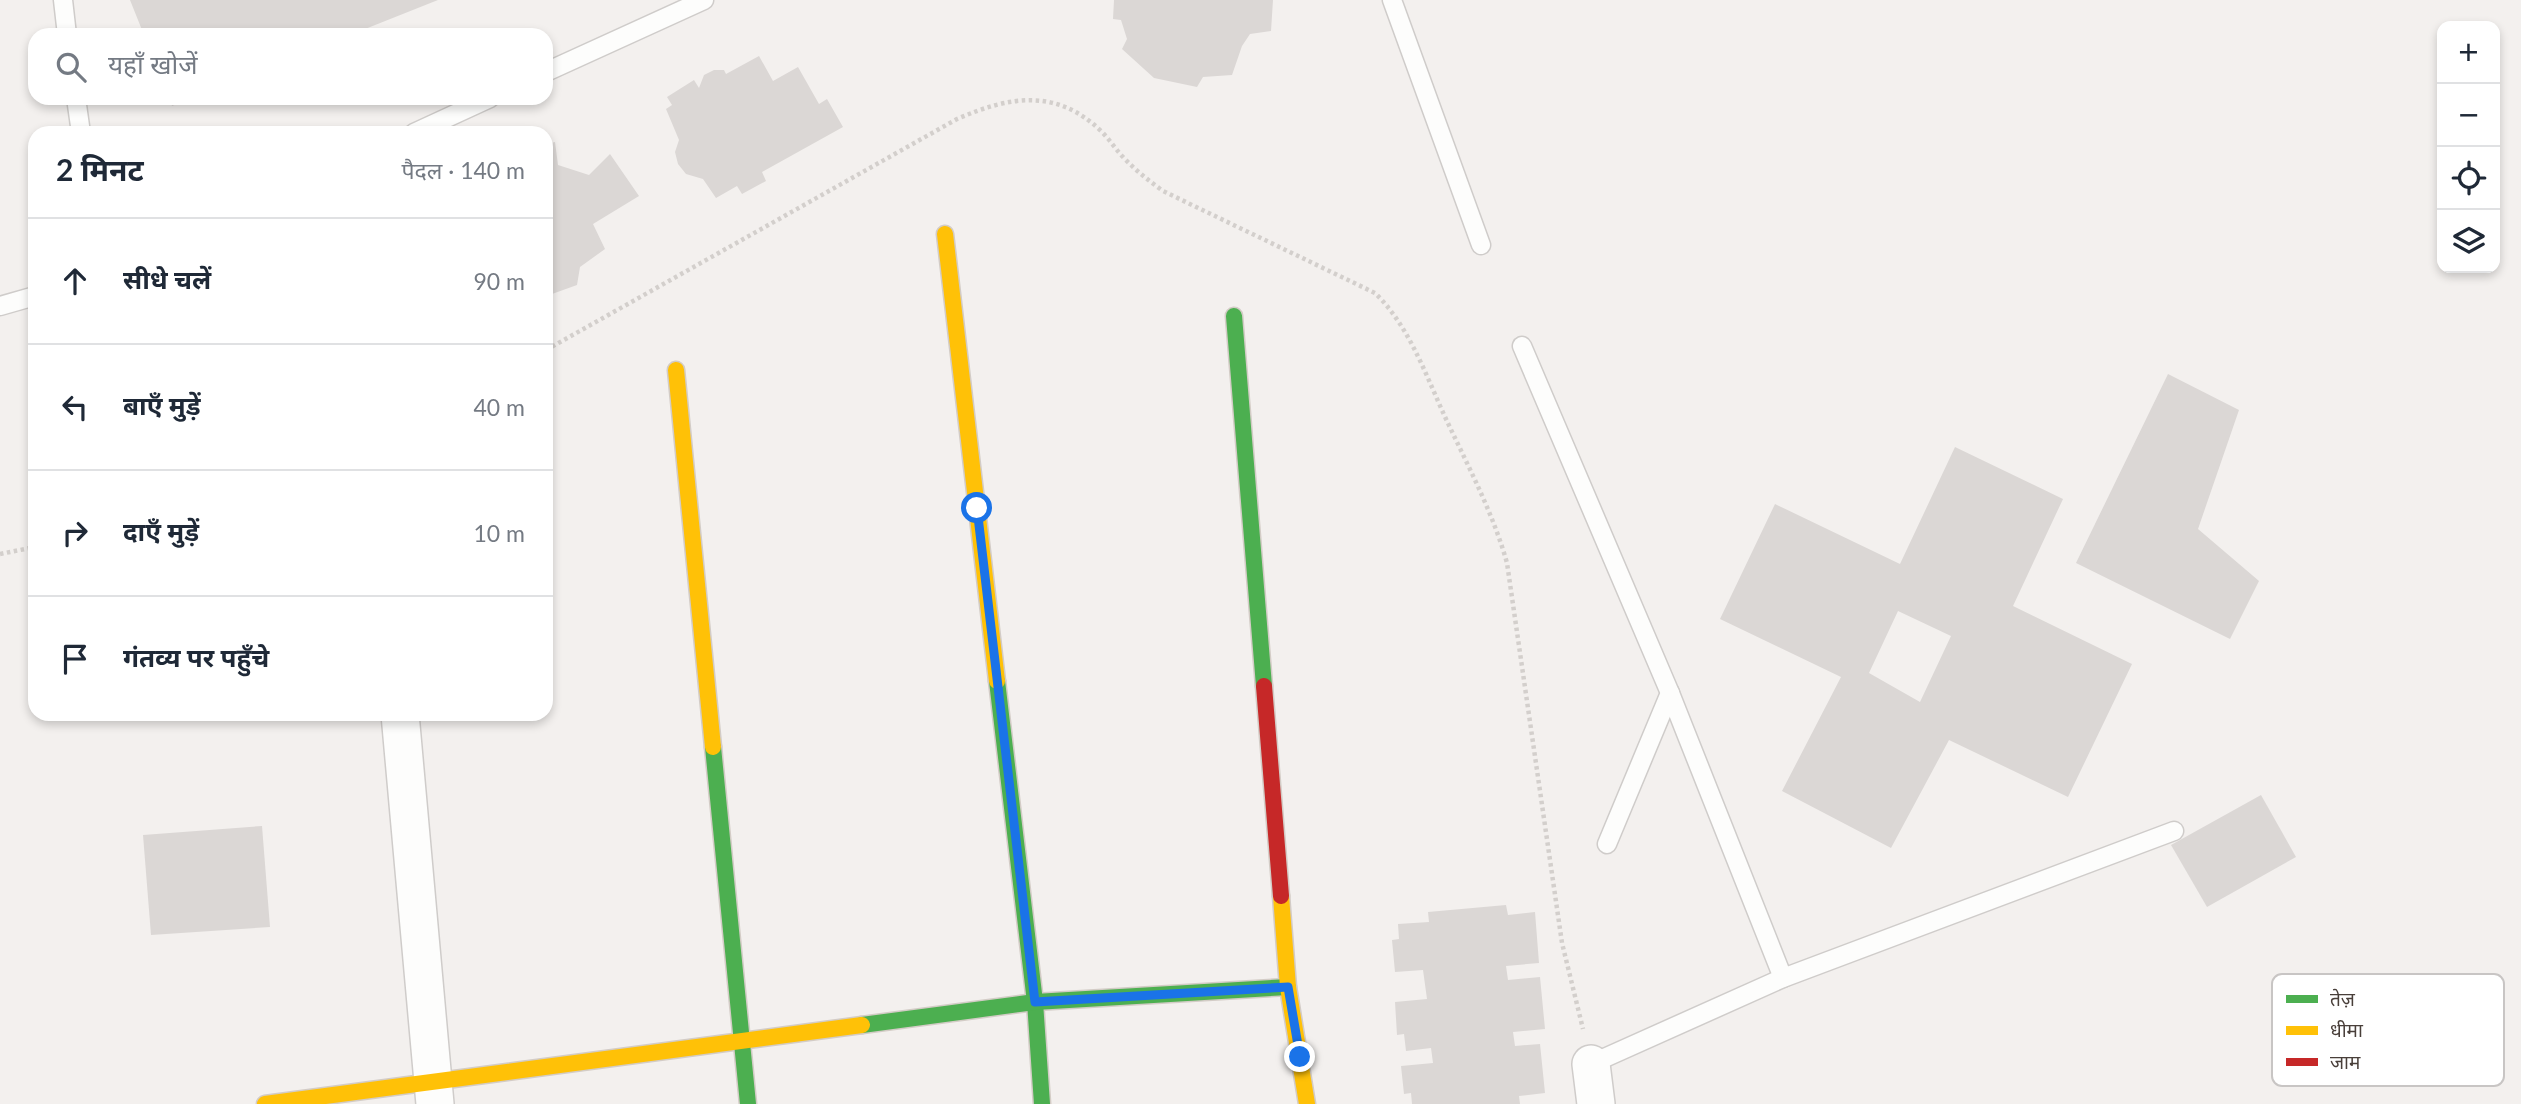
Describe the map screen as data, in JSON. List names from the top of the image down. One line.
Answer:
{"legend":["तेज़","धीमा","जाम"],"page":{"map_buttons":["+","−"],"search":"यहाँ खोजें","heading":["2 मिनट","पैदल · 140 m"],"list":[["सीधे चलें","90 m"],["बाएँ मुड़ें","40 m"],["दाएँ मुड़ें","10 m"],"गंतव्य पर पहुँचे"]}}
